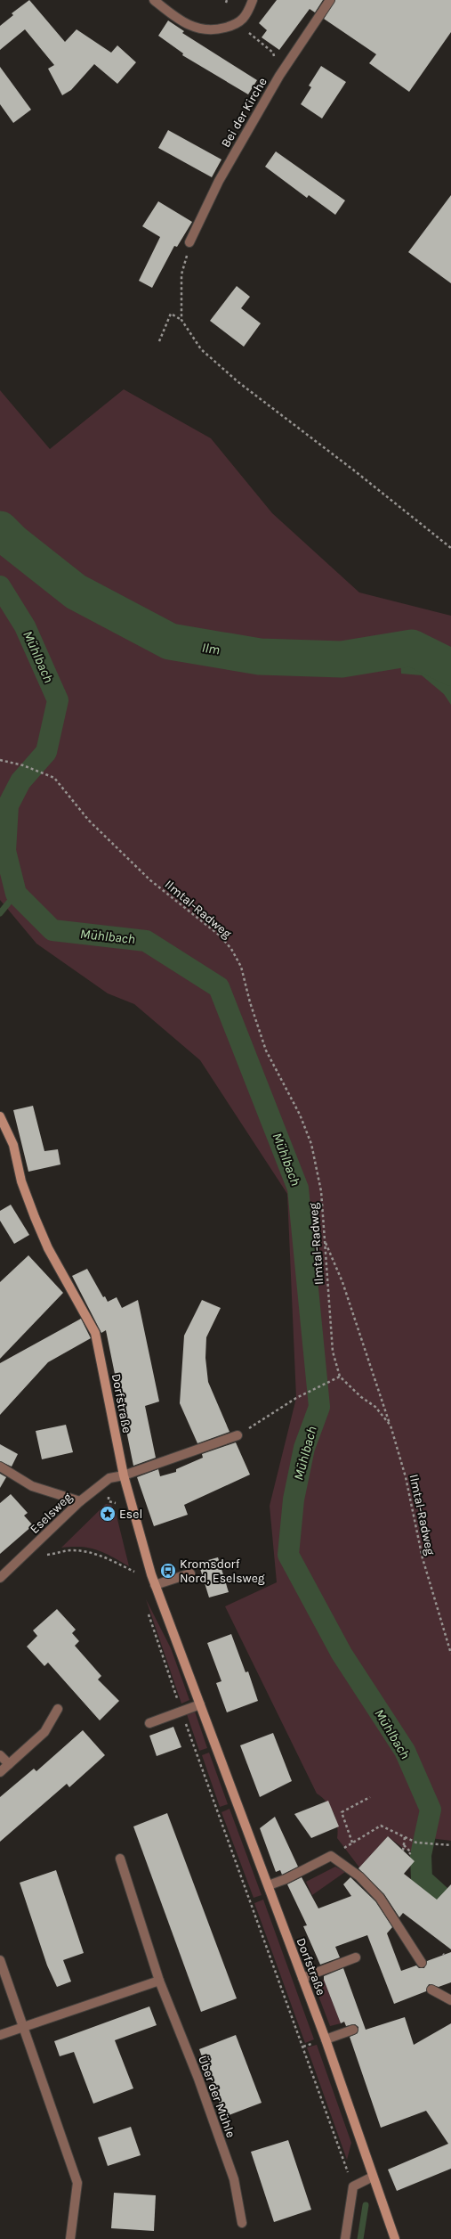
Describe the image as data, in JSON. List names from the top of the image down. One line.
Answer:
{"streets":{"street":["Bei der Kirche","Dorfstraße","Eselsweg","Über der Mühle"],"path":["Ilmtal-Radweg"]},"crossings":[["Dorfstraße","Eselsweg"]],"water":["Ilm","Mühlbach"],"places":{"place":["Esel"],"bus stop":["Kromsdorf Nord, Eselsweg"]}}
